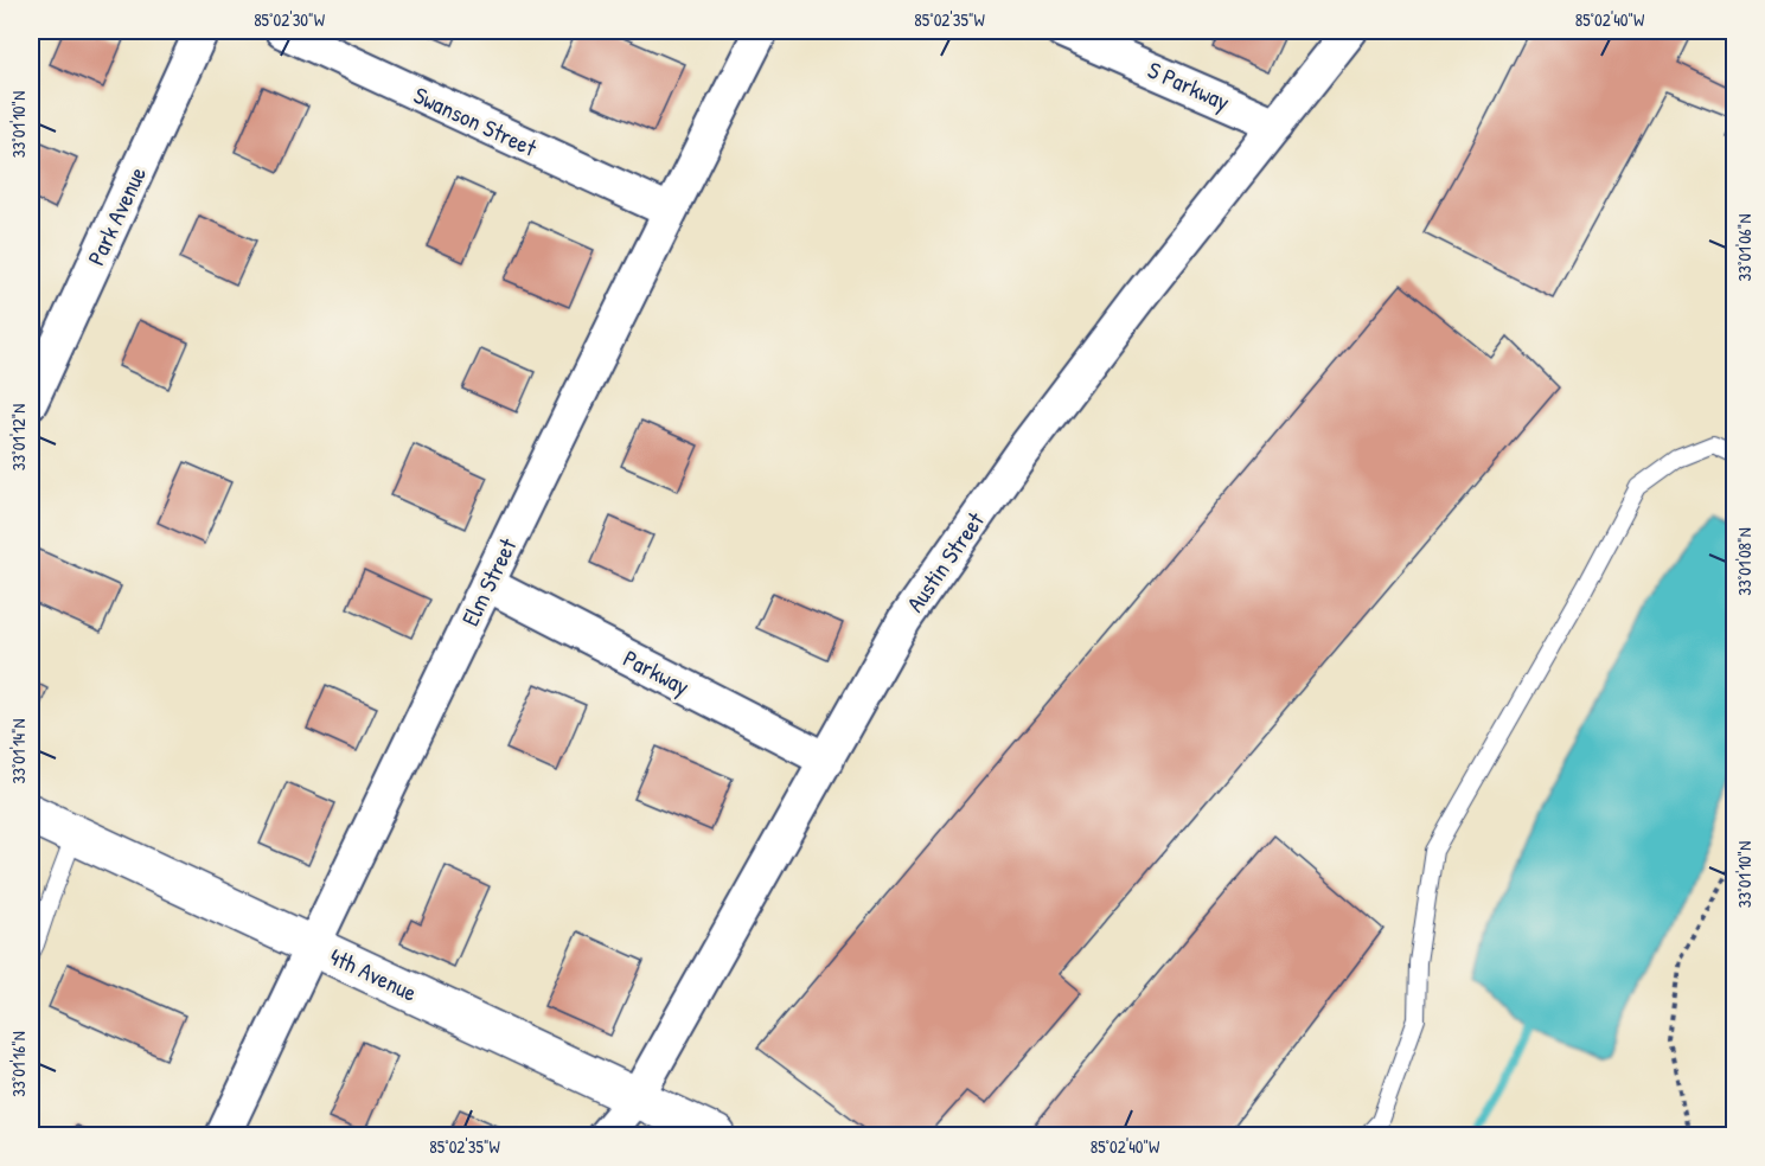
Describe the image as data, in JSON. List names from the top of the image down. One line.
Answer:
{"streets":{"street":["S Parkway","Swanson Street","Park Avenue","Austin Street","Elm Street","Parkway","4th Avenue"]},"crossings":[["S Parkway","Austin Street"],["Swanson Street","Elm Street"],["Austin Street","Parkway"],["Austin Street","4th Avenue"],["Elm Street","Parkway"],["Elm Street","4th Avenue"]],"coordinates":["85°02'30\"W","85°02'35\"W","85°02'40\"W","33°01'10\"N","33°01'06\"N","33°01'12\"N","33°01'08\"N","33°01'14\"N","33°01'16\"N"]}
